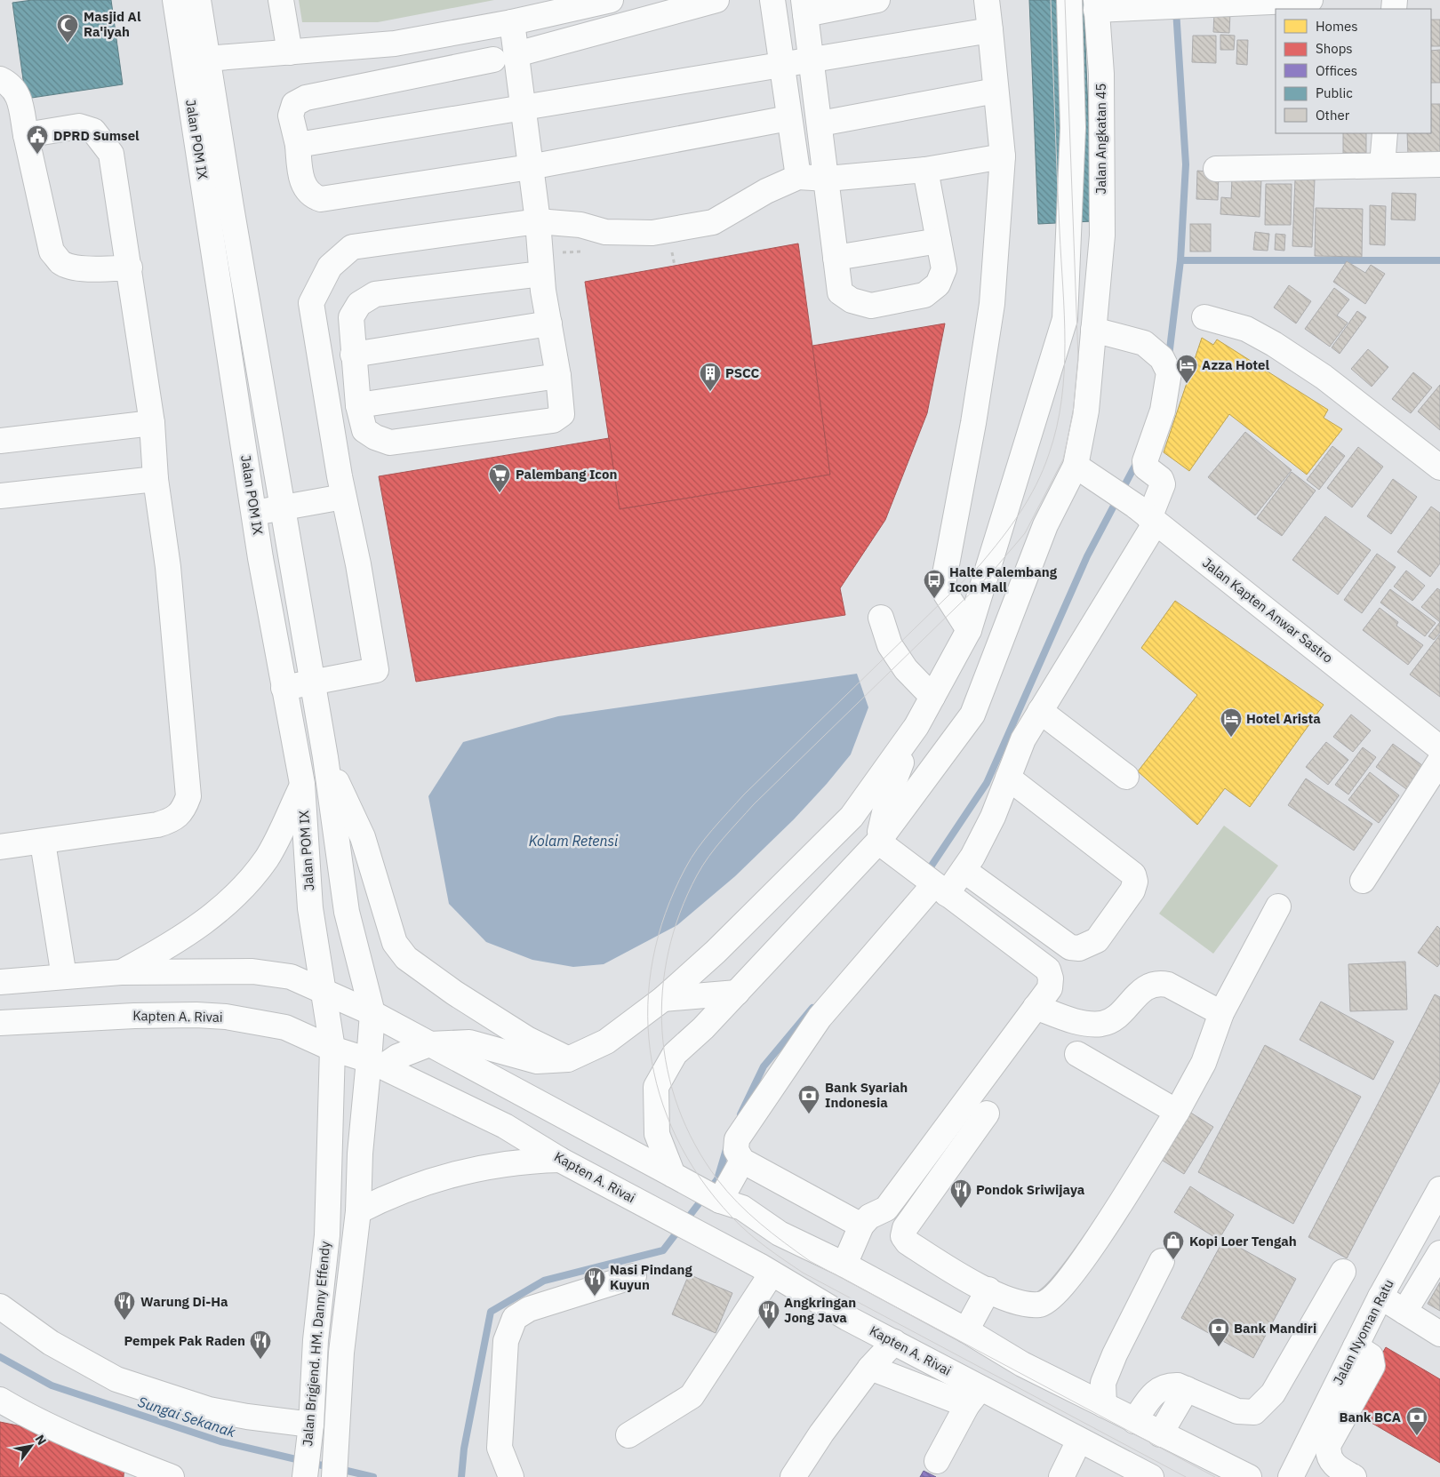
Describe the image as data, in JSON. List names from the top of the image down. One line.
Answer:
{"streets":{"main road":["Jalan Angkatan 45","Jalan POM IX","Jalan Kapten Anwar Sastro","Kapten A. Rivai","Jalan Nyoman Ratu","Jalan Brigjend. HM. Danny Effendy"]},"crossings":[["Jalan Angkatan 45","Jalan Kapten Anwar Sastro"],["Jalan POM IX","Kapten A. Rivai"],["Jalan POM IX","Jalan Brigjend. HM. Danny Effendy"],["Kapten A. Rivai","Jalan Brigjend. HM. Danny Effendy"]],"water":["Kolam Retensi","Sungai Sekanak"],"places":{"mosque":["Masjid Al Ra'iyah"],"public building":["DPRD Sumsel"],"hotel":["Azza Hotel","Hotel Arista"],"building":["PSCC"],"supermarket":["Palembang Icon"],"bus stop":["Halte Palembang Icon Mall"],"bank":["Bank Syariah Indonesia","Bank Mandiri","Bank BCA"],"restaurant":["Pondok Sriwijaya","Nasi Pindang Kuyun","Warung Di-Ha","Angkringan Jong Java","Pempek Pak Raden"],"shop":["Kopi Loer Tengah"]},"legend":["Homes","Shops","Offices","Public","Other"],"north":"top right"}
